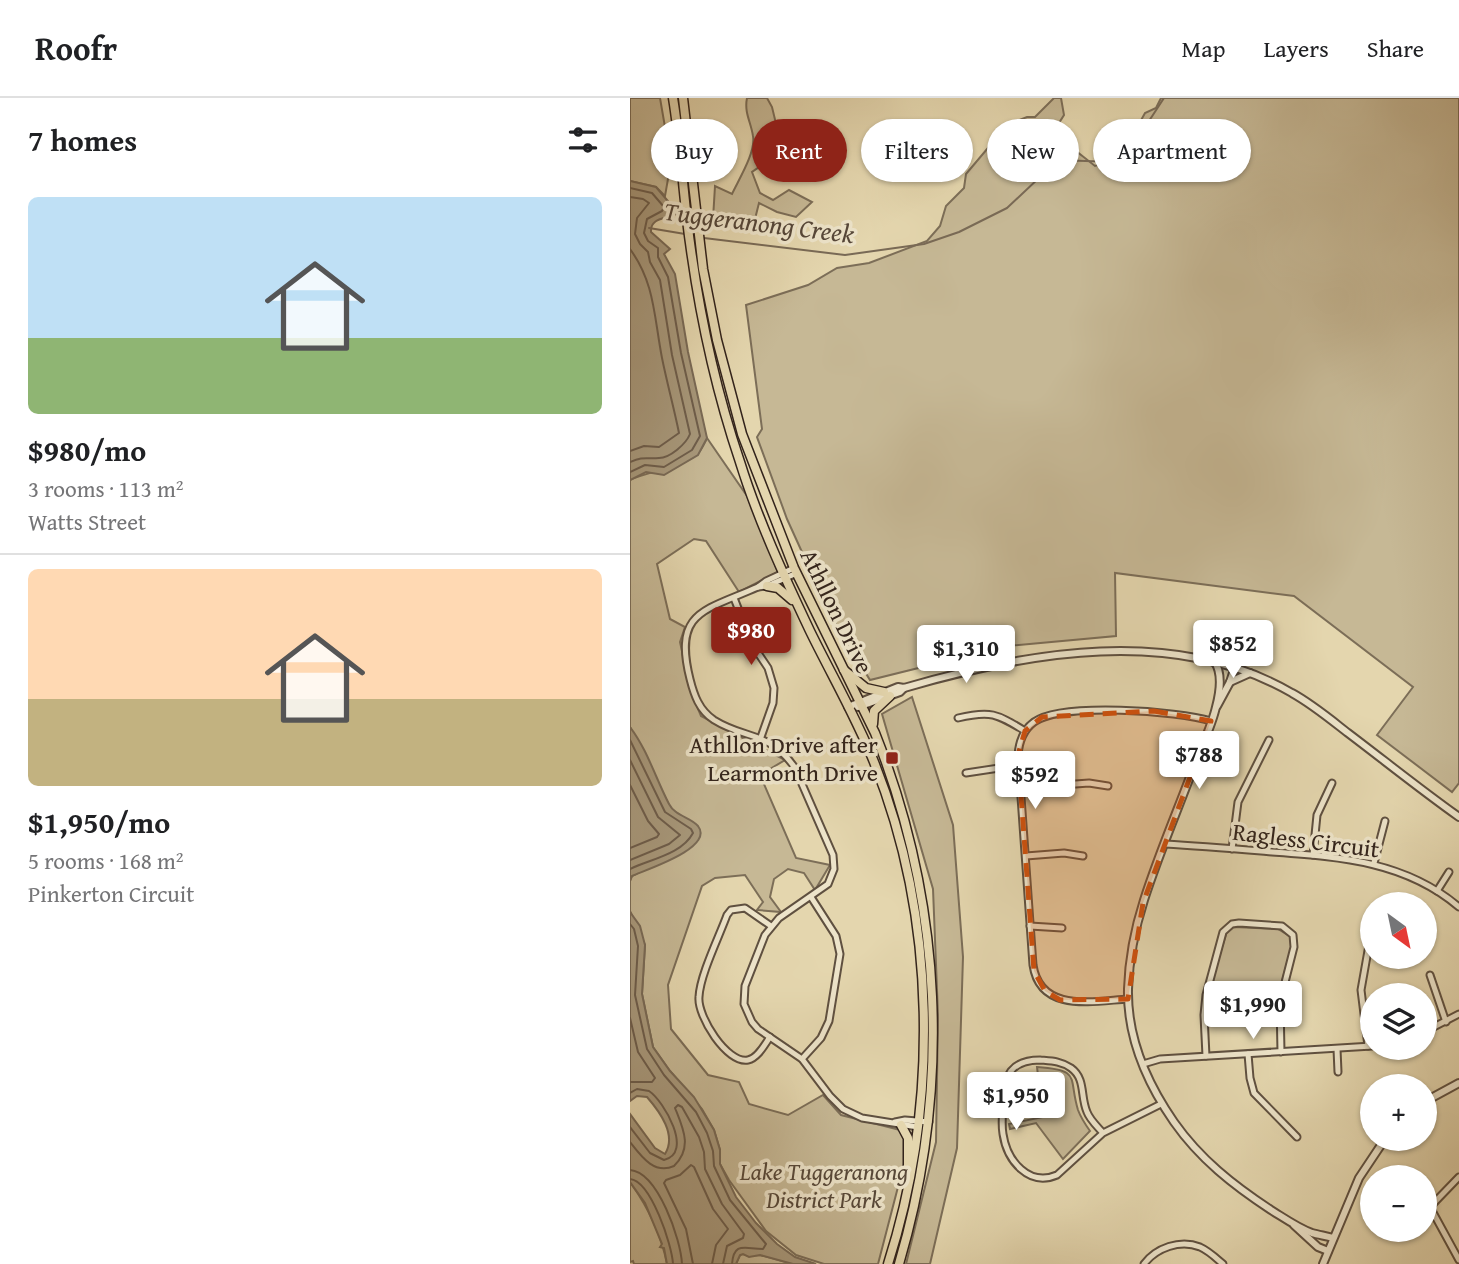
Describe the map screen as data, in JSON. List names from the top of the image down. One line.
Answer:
{"streets":{"main road":["Athllon Drive"],"street":["Ragless Circuit"]},"water":["Tuggeranong Creek"],"parks":["Lake Tuggeranong District Park"],"places":{"transit":["Athllon Drive after Learmonth Drive"]},"north":"bottom right","page":{"header":"Roofr","nav":["Map","Layers","Share"],"heading":"7 homes","chip":["Buy","Rent","Filters","New","Apartment"],"list":[{"name":"$980/mo","note":"3 rooms · 113 m² · Watts Street"},{"name":"$1,950/mo","note":"5 rooms · 168 m² · Pinkerton Circuit"}],"price":["$980","$852","$1,310","$788","$592","$1,990","$1,950"],"map_buttons":["+","−"]}}
